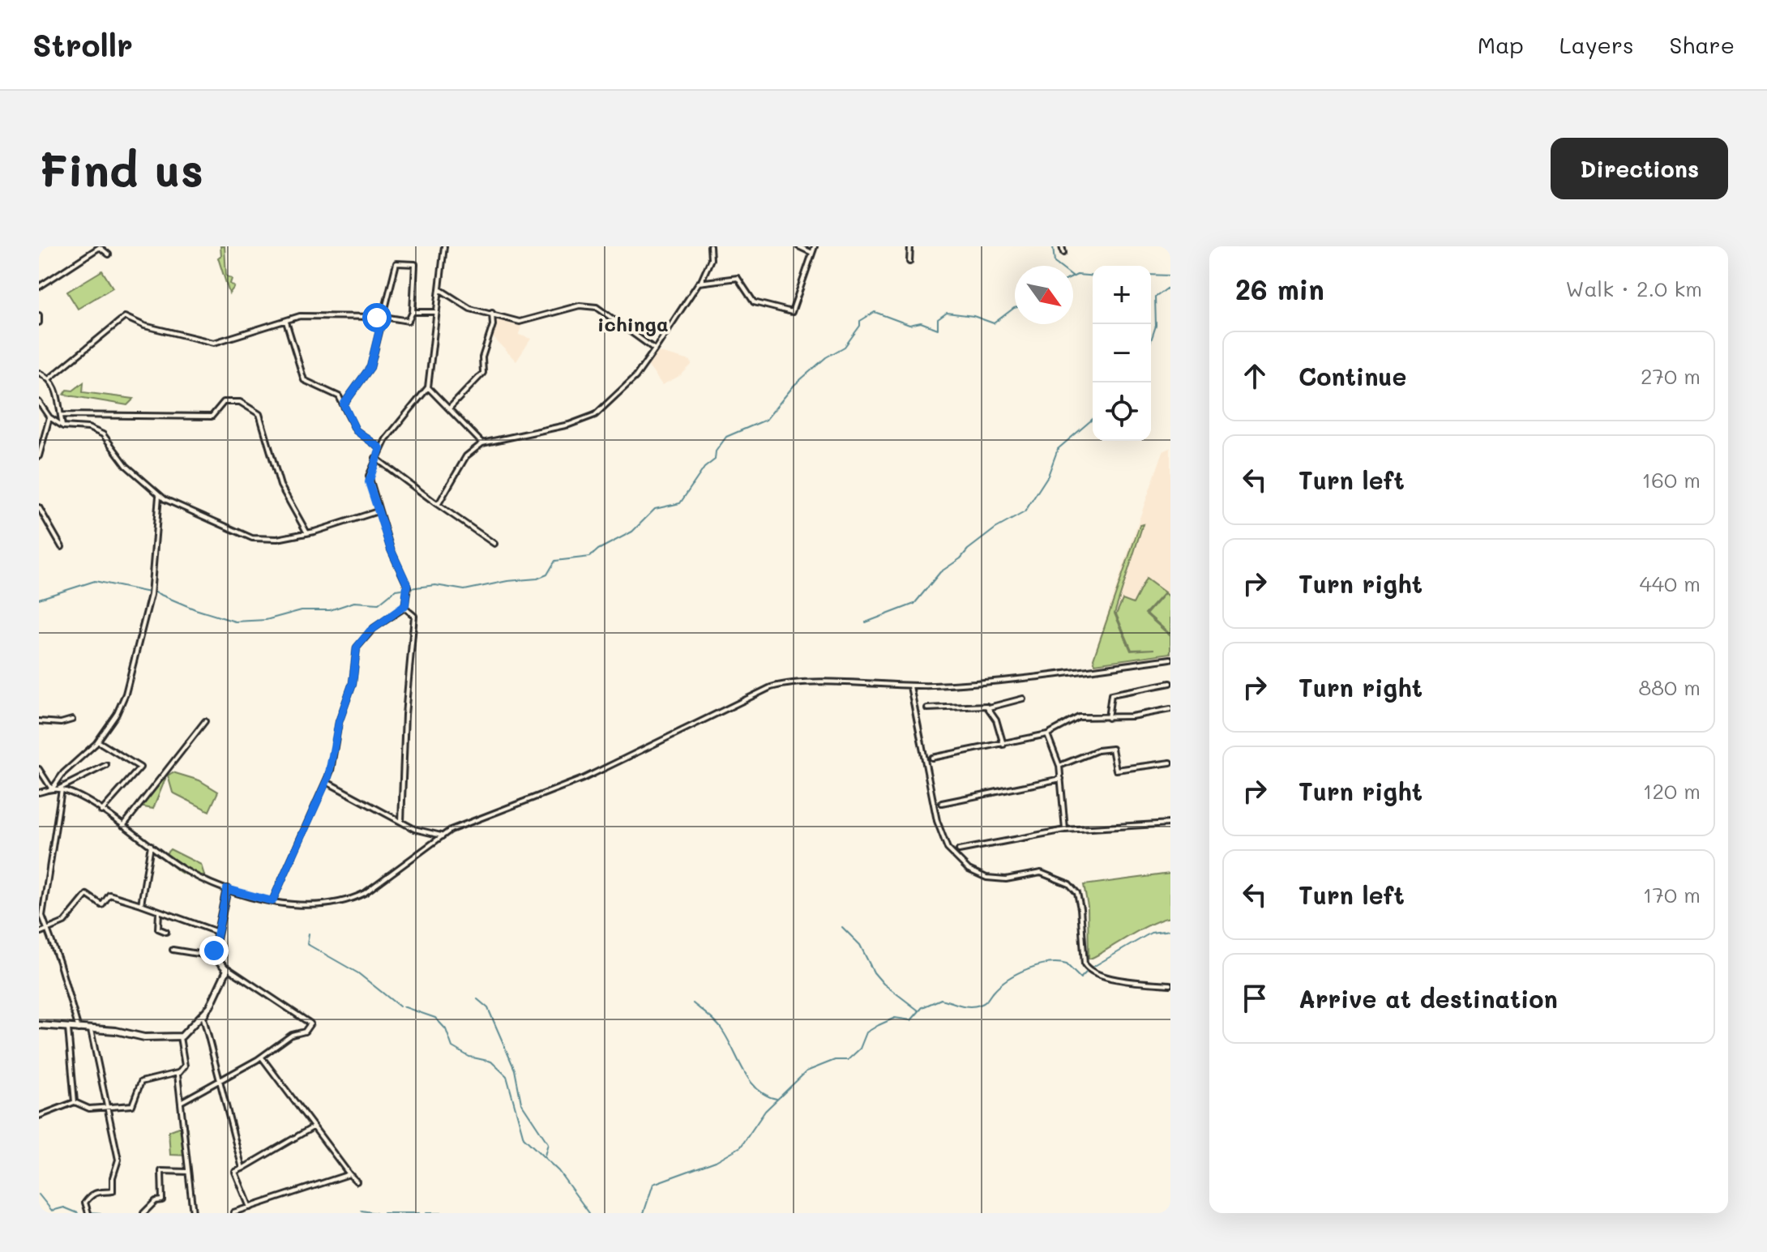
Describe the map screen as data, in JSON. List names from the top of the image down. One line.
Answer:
{"districts":["ichinga"],"north":"bottom right","page":{"header":"Strollr","nav":["Map","Layers","Share"],"buttons":"Directions","title":"Find us","heading":["26 min","Walk · 2.0 km"],"map_buttons":["+","−"],"list":[["Continue","270 m"],["Turn left","160 m"],["Turn right","440 m"],["Turn right","880 m"],["Turn right","120 m"],["Turn left","170 m"],"Arrive at destination"]}}
